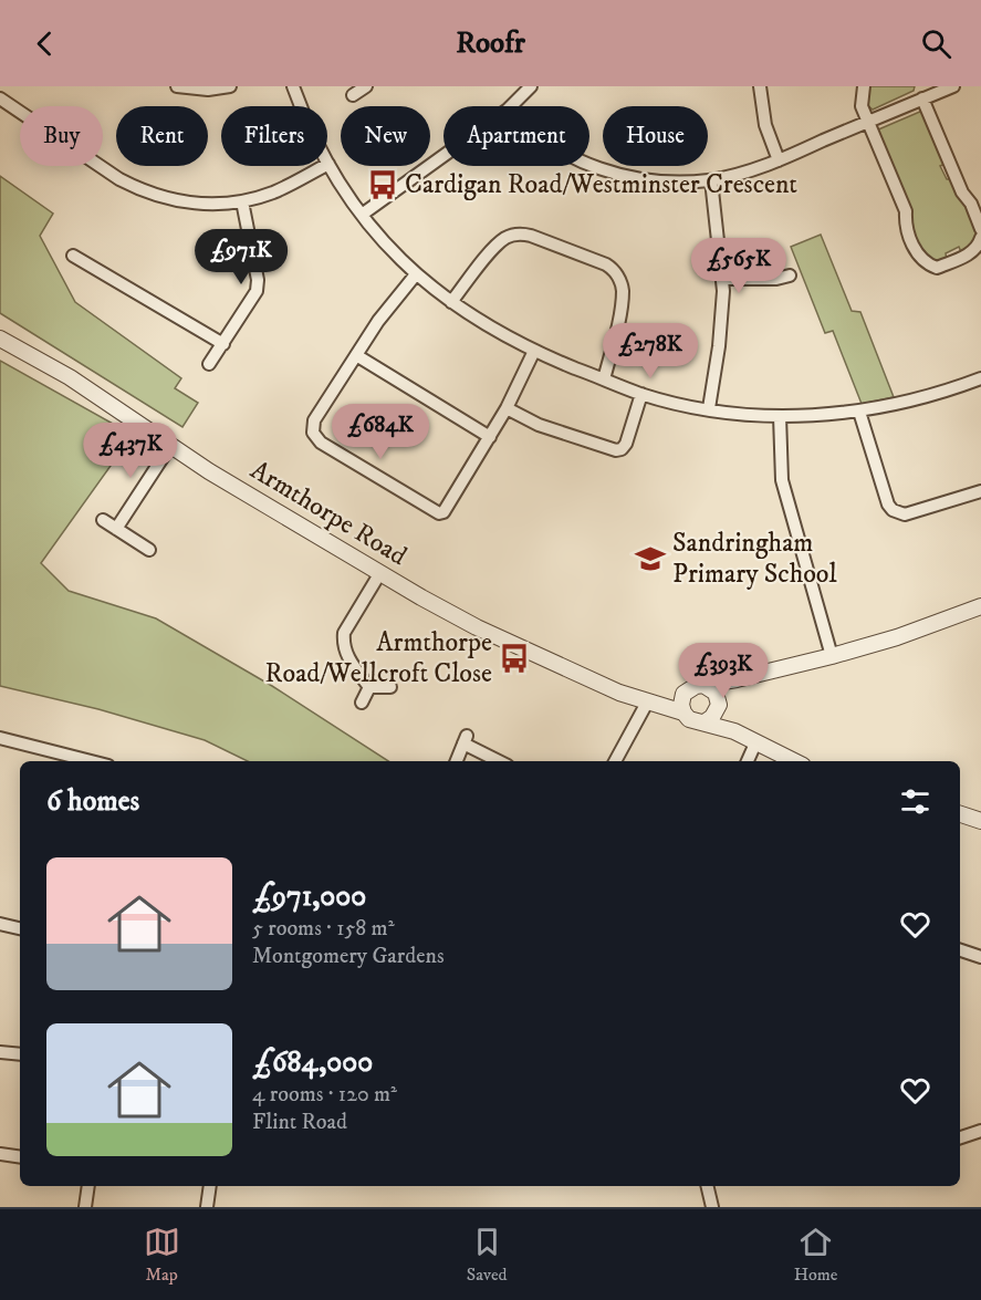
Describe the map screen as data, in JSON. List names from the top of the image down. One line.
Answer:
{"streets":{"street":["Armthorpe Road"]},"places":{"bus stop":["Cardigan Road/Westminster Crescent","Armthorpe Road/Wellcroft Close"],"school or university":["Sandringham Primary School"]},"page":{"header":"Roofr","chip":["Buy","Rent","Filters","New","Apartment","House"],"price":["£971K","£565K","£278K","£684K","£437K","£393K"],"heading":"6 homes","list":[{"name":"£971,000","note":"5 rooms · 158 m² · Montgomery Gardens"},{"name":"£684,000","note":"4 rooms · 120 m² · Flint Road"}],"tabs":["Map","Saved","Home"]}}
